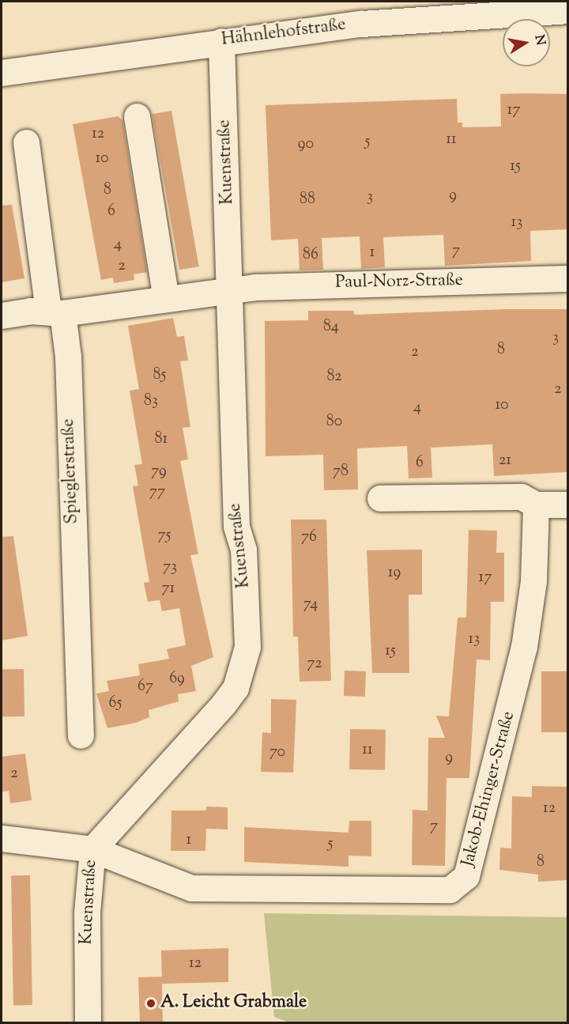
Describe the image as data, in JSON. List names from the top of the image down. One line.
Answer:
{"streets":{"street":["Hähnlehofstraße","Kuenstraße","Paul-Norz-Straße","Spieglerstraße","Jakob-Ehinger-Straße"]},"crossings":[["Hähnlehofstraße","Kuenstraße"],["Kuenstraße","Paul-Norz-Straße"],["Kuenstraße","Jakob-Ehinger-Straße"]],"places":["A. Leicht Grabmale"],"house_numbers":["17","12","11","5","90","10","15","8","9","3","88","6","13","4","7","1","86","2","84","3","8","2","85","82","2","83","10","4","80","81","21","6","79","78","77","75","76","73","19","17","71","74","13","15","72","69","67","65","11","70","9","2","12","7","1","5","8","12"],"north":"right"}
